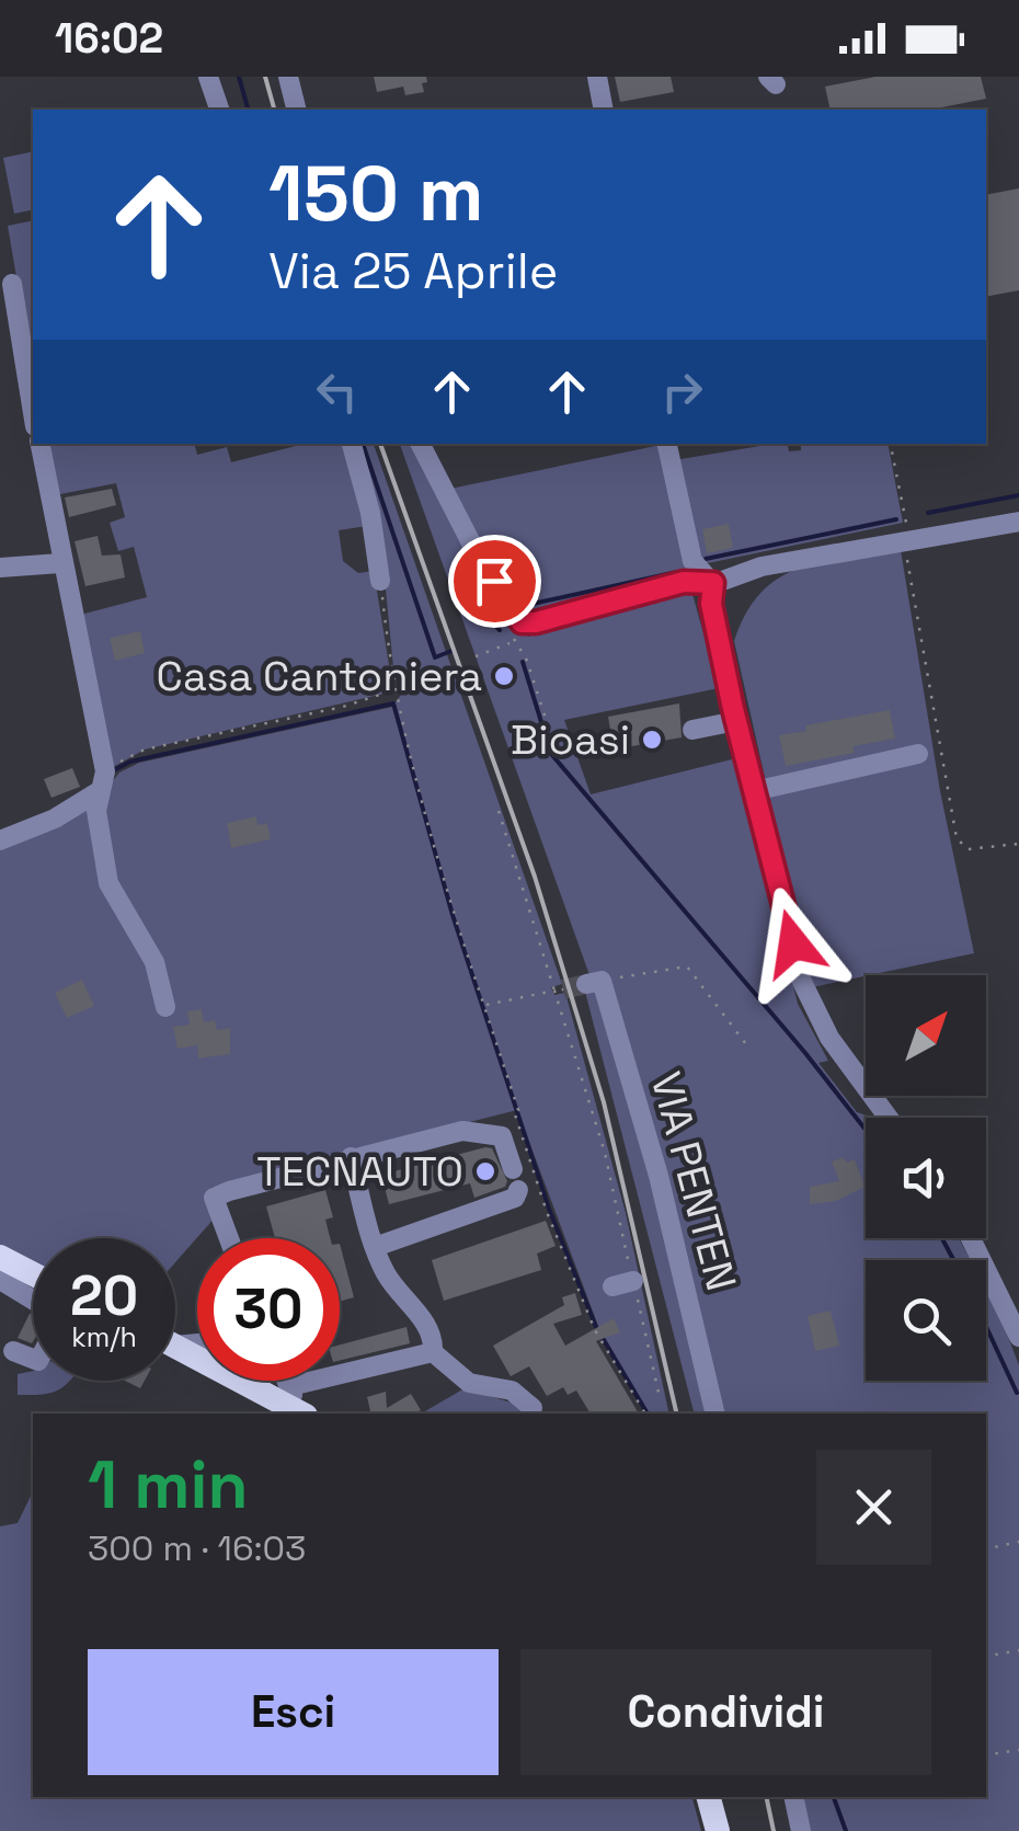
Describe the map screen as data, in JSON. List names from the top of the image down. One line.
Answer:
{"streets":{"street":["VIA PENTEN"]},"places":["Casa Cantoniera","Bioasi","TECNAUTO"],"north":"top right","page":{"status":"16:02","turn":["150 m","Via 25 Aprile"],"speed":"20 km/h","limit":"30","heading":["1 min","300 m · 16:03"],"buttons":["Esci","Condividi"]}}
